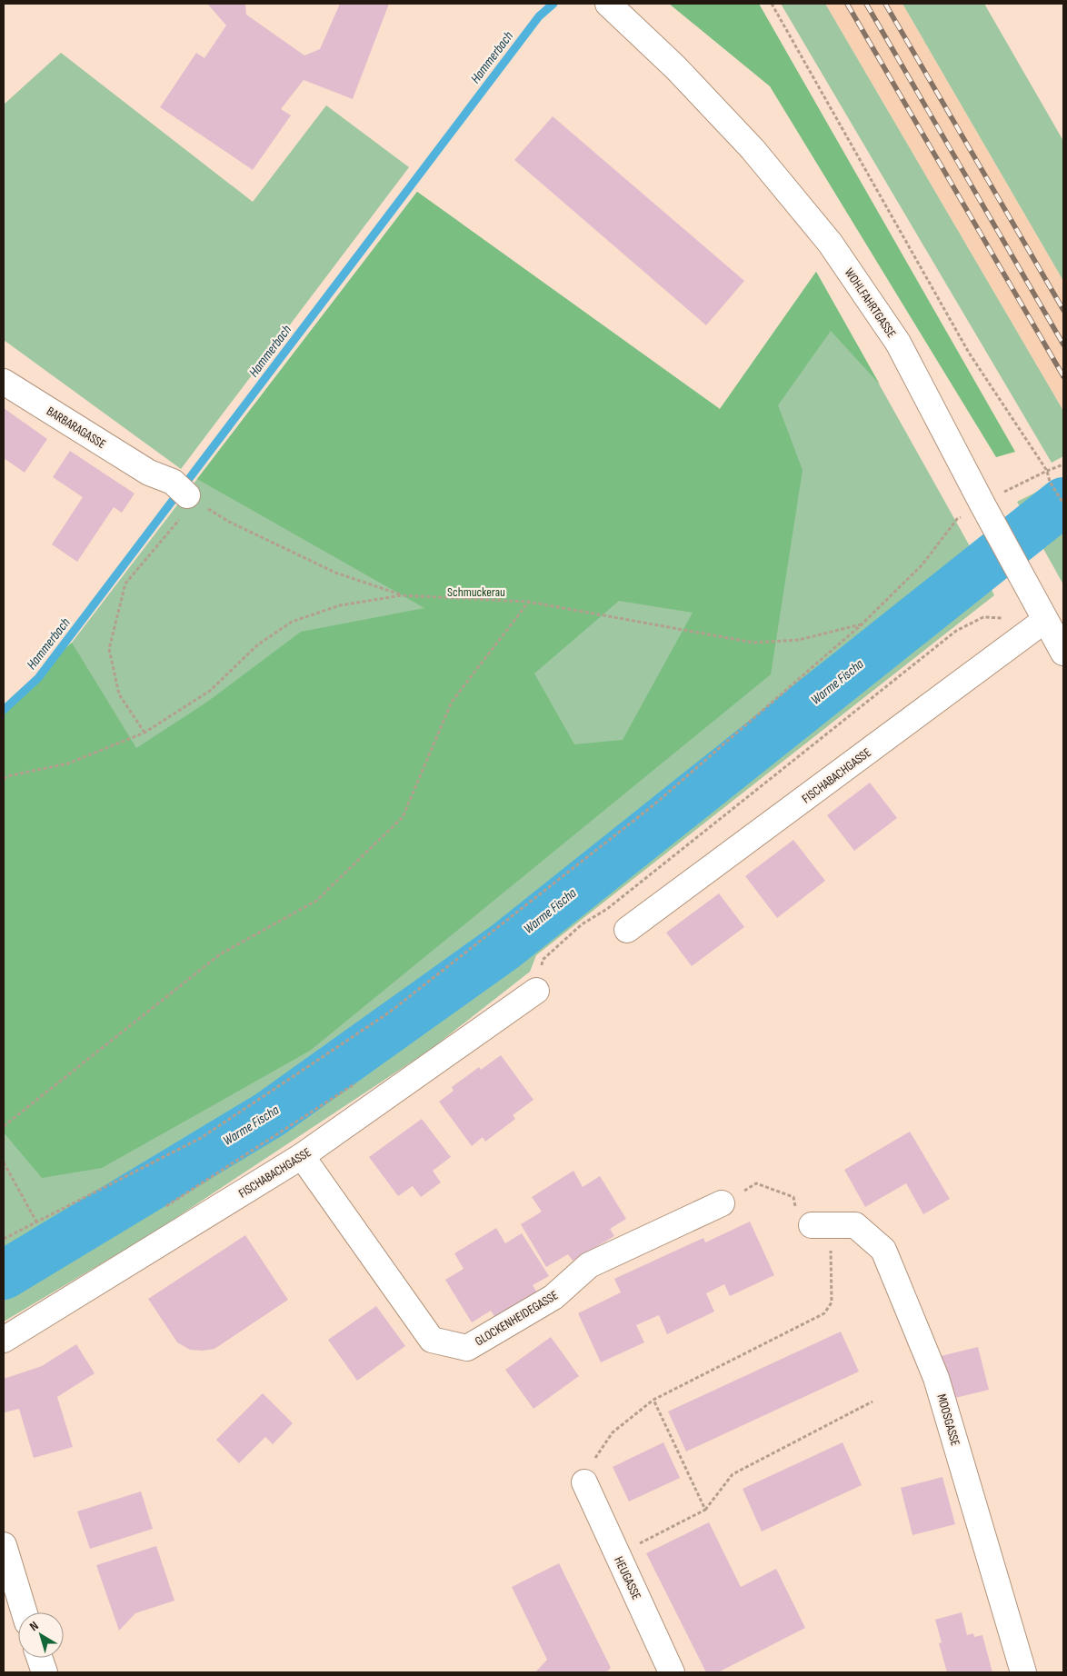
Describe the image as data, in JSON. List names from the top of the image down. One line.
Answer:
{"streets":{"street":["WOHLFAHRTGASSE","BARBARAGASSE","FISCHABACHGASSE","GLOCKENHEIDEGASSE","MOOSGASSE","HEUGASSE"]},"crossings":[["WOHLFAHRTGASSE","FISCHABACHGASSE"],["FISCHABACHGASSE","GLOCKENHEIDEGASSE"]],"water":["Hammerbach","Warme Fischa"],"parks":["Schmuckerau"],"north":"top left"}
